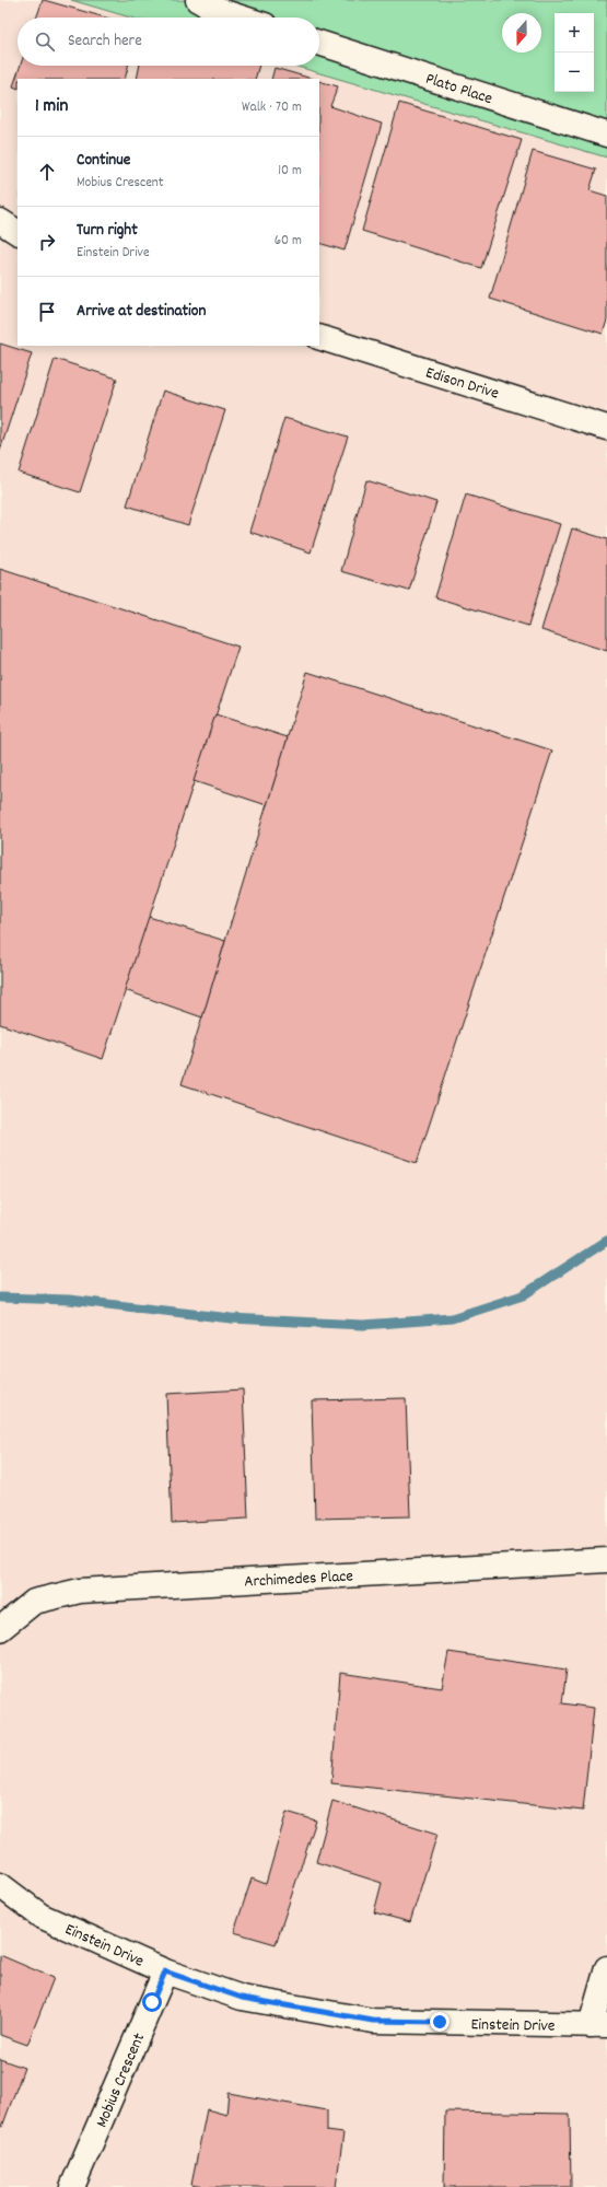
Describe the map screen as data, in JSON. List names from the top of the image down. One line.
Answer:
{"streets":{"street":["Plato Place","Edison Drive","Archimedes Place","Einstein Drive","Mobius Crescent"]},"crossings":[["Einstein Drive","Mobius Crescent"]],"north":"bottom","page":{"map_buttons":["+","−"],"search":"Search here","heading":["1 min","Walk · 70 m"],"list":[["Continue","Mobius Crescent","10 m"],["Turn right","Einstein Drive","60 m"],"Arrive at destination"]}}
